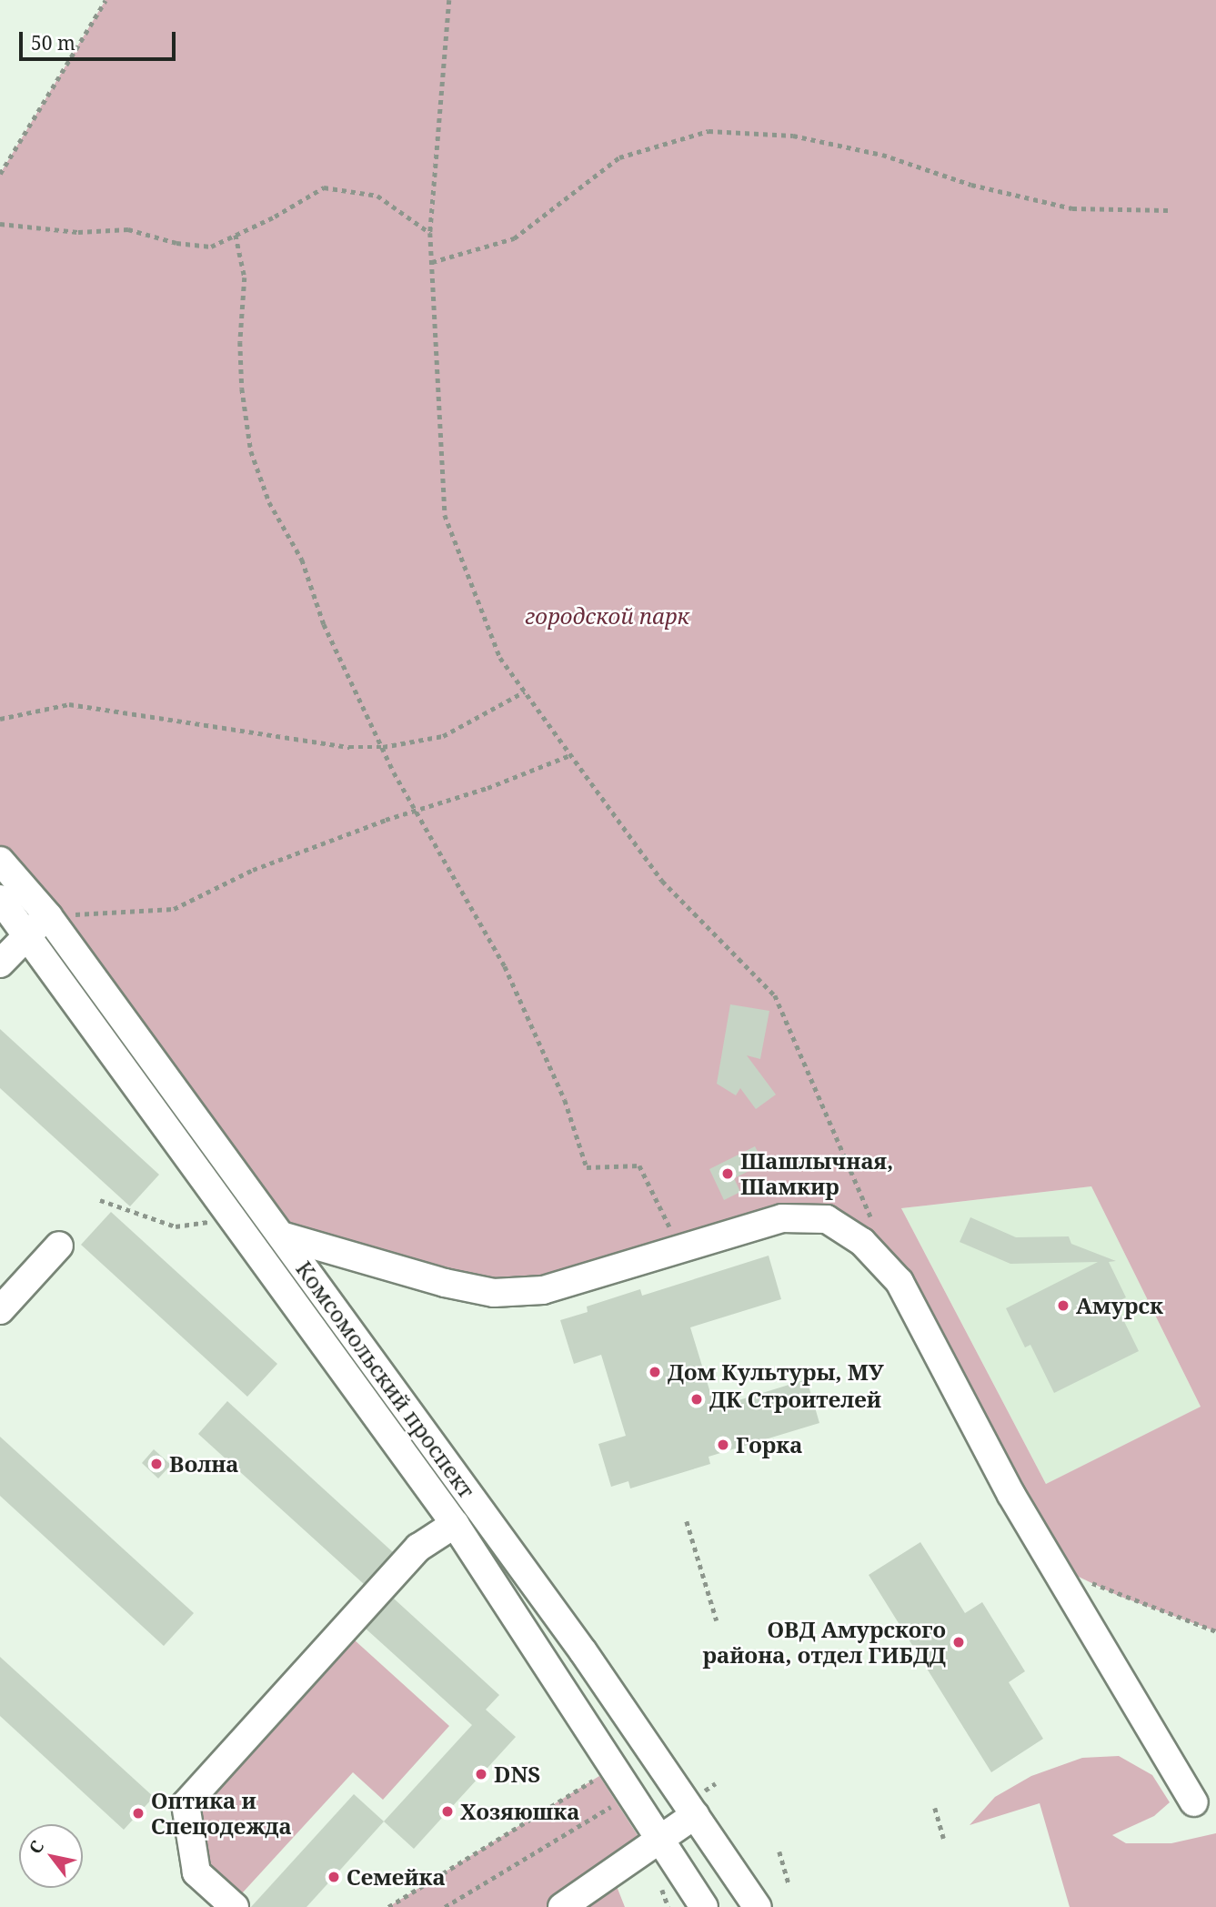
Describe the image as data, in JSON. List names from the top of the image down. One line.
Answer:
{"streets":{"street":["Комсомольский проспект"]},"parks":["городской парк"],"places":["Шашлычная, Шамкир","Амурск","Дом Культуры, МУ","ДК Строителей","Горка","Волна","ОВД Амурского района, отдел ГИБДД","DNS","Хозяюшка","Оптика и Спецодежда","Семейка"],"scale_bar":"50 m","north":"top left"}
